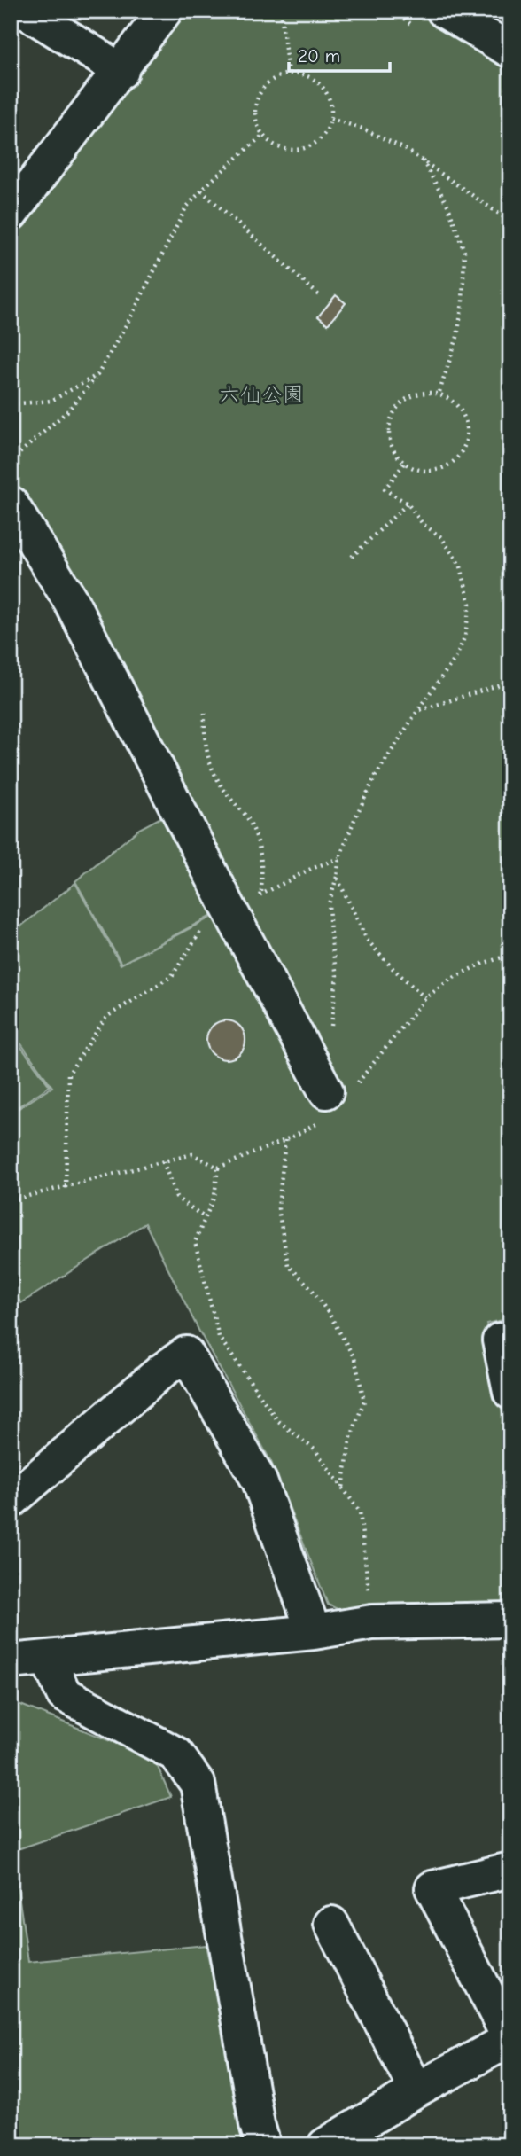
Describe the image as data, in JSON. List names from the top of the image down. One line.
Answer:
{"parks":["六仙公園"],"scale_bar":"20 m"}
